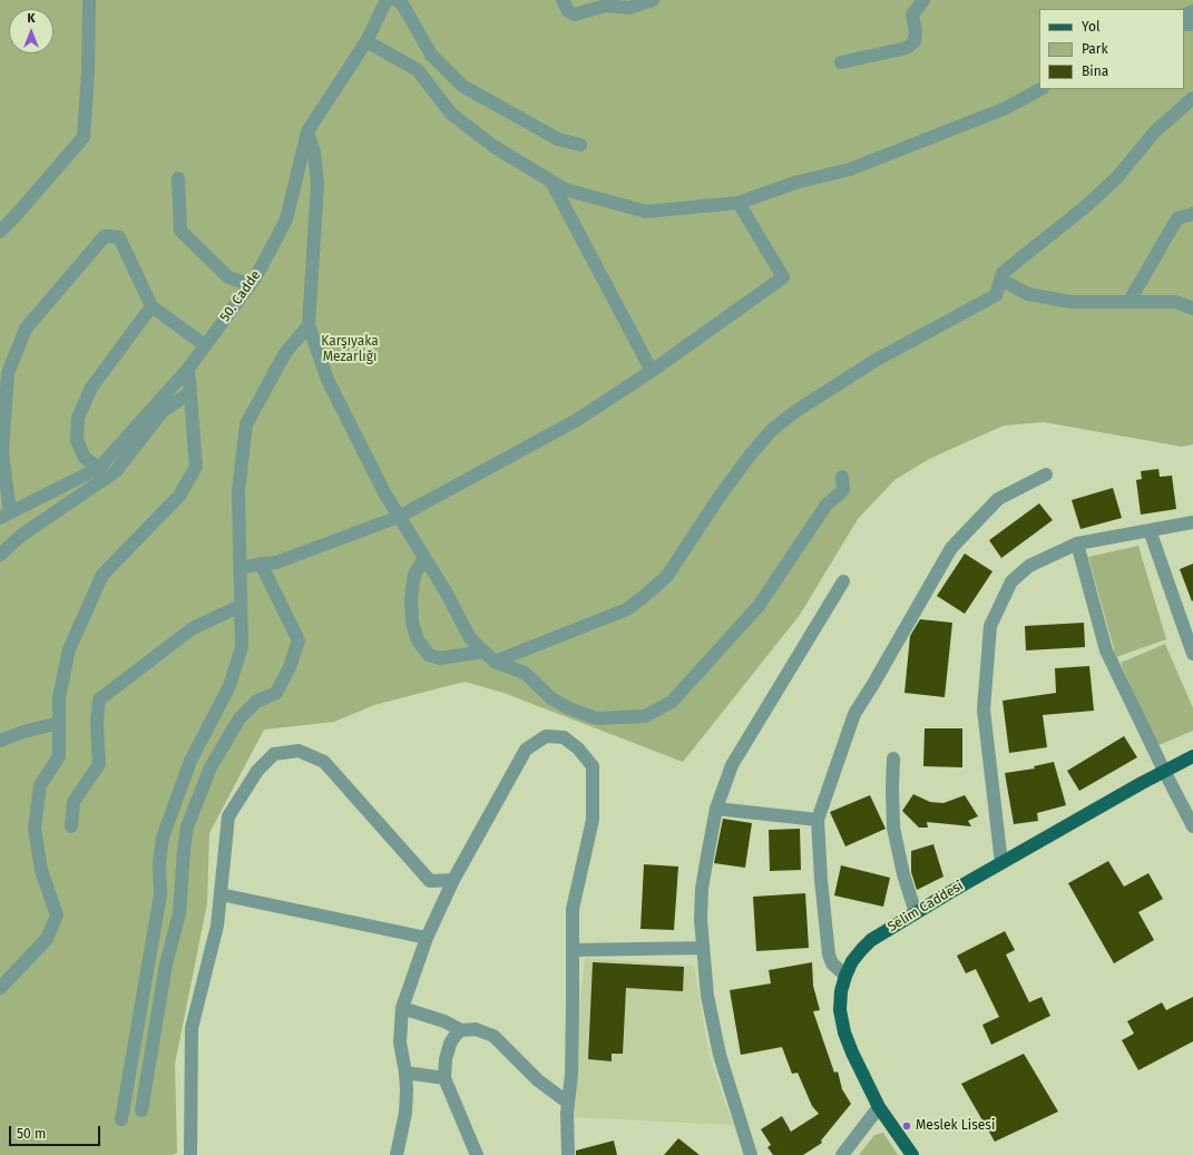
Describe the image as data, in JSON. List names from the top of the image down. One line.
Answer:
{"streets":{"main road":["Selim Caddesi"],"street":["50. Cadde"]},"parks":["Karşıyaka Mezarlığı"],"places":["Meslek Lisesi"],"legend":["Yol","Park","Bina"],"scale_bar":"50 m","north":"top"}
